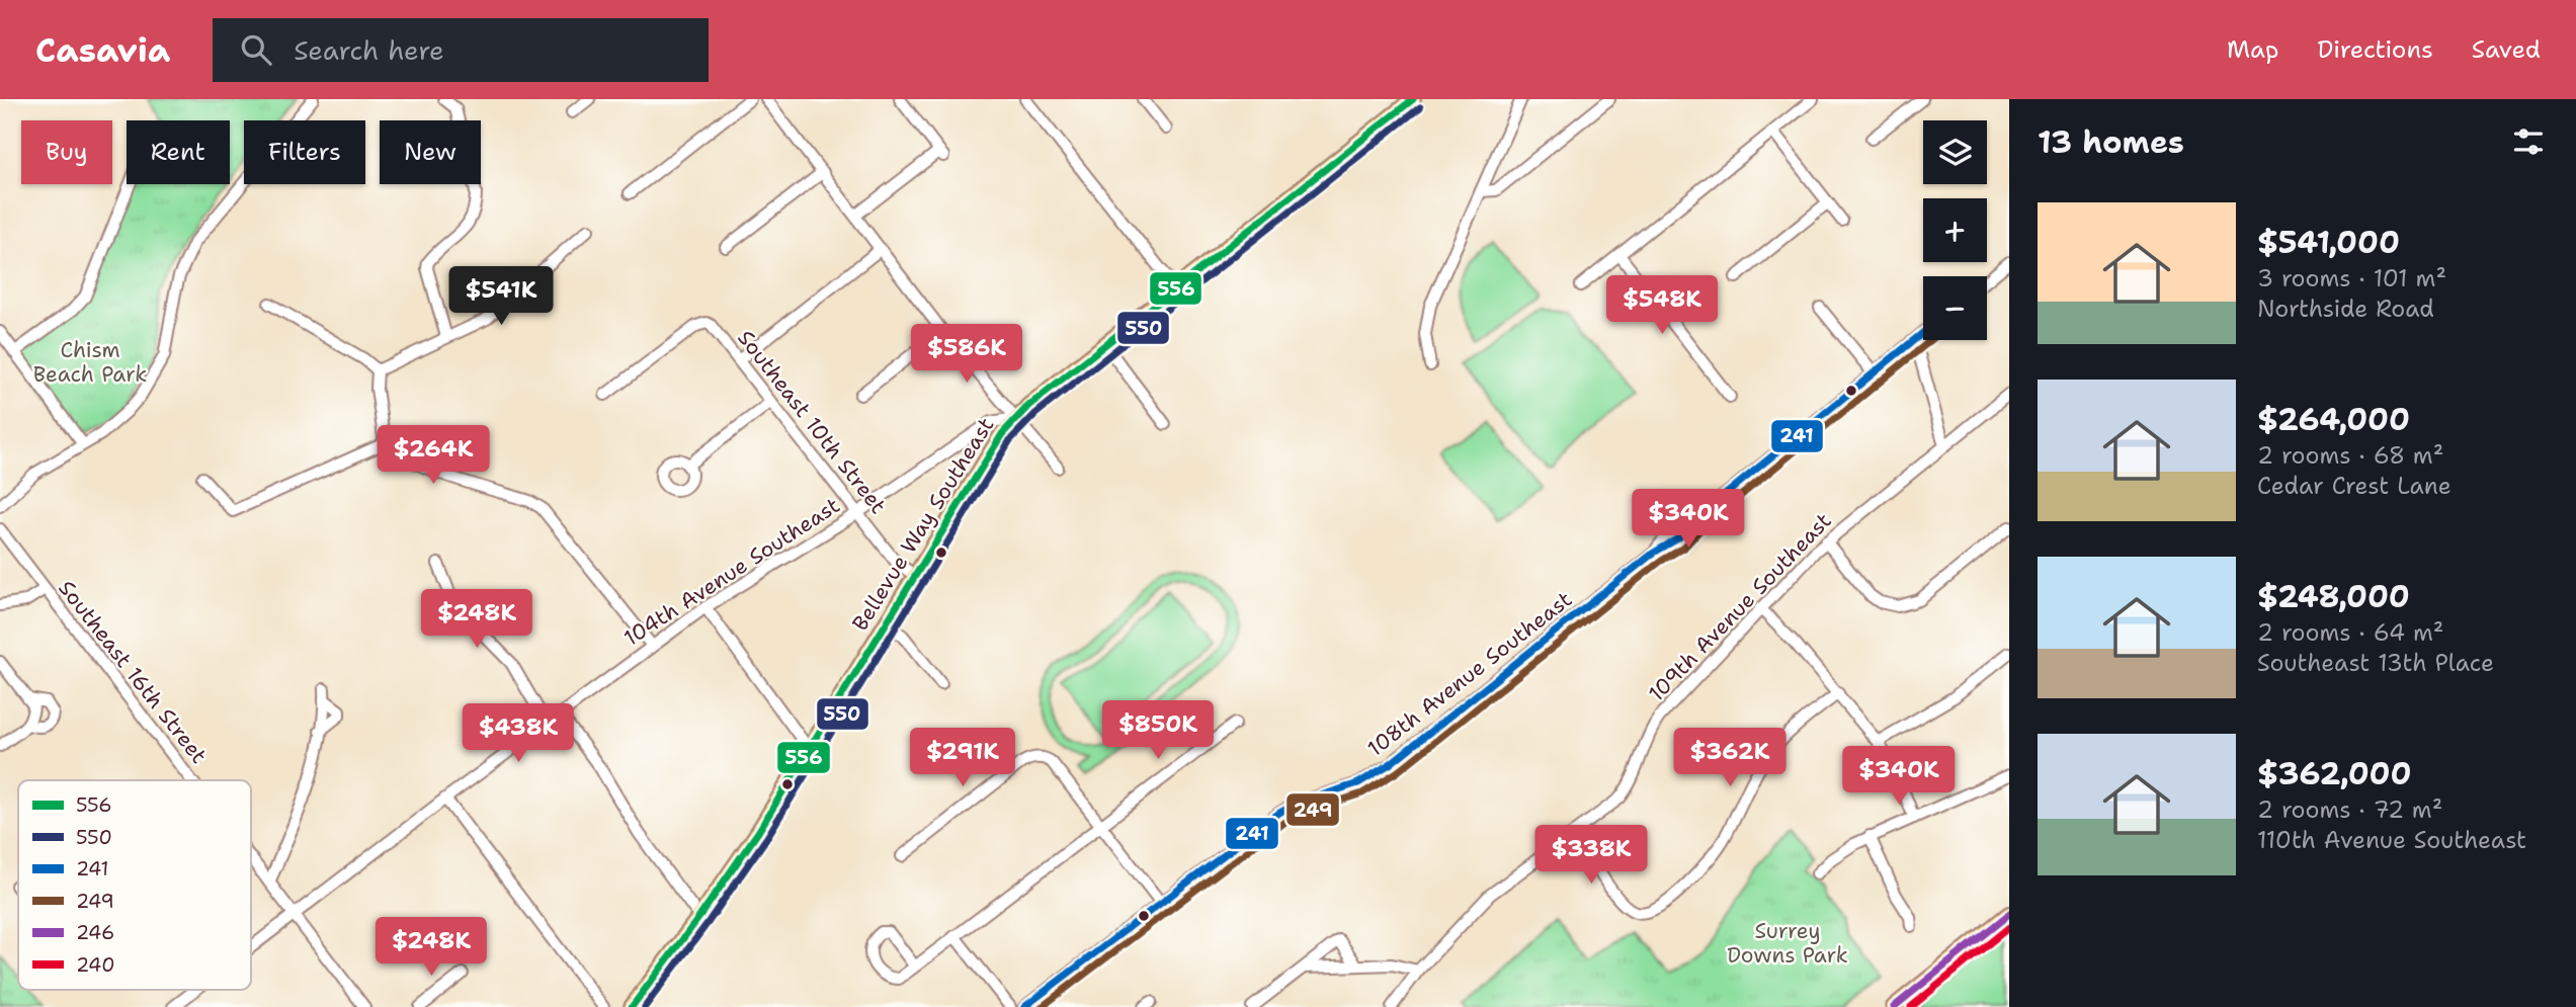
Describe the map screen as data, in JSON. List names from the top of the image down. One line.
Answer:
{"streets":{"main road":["Bellevue Way Southeast"],"street":["Southeast 10th Street","104th Avenue Southeast","109th Avenue Southeast","Southeast 16th Street","108th Avenue Southeast"]},"crossings":[["Southeast 10th Street","Bellevue Way Southeast"],["Southeast 10th Street","104th Avenue Southeast"],["Bellevue Way Southeast","104th Avenue Southeast"],["104th Avenue Southeast","Southeast 16th Street"]],"parks":["Chism Beach Park","Surrey Downs Park"],"lines":["transit line 556","transit line 550","transit line 241","transit line 249","transit line 246","transit line 240"],"legend":["556","550","241","249","246","240"],"page":{"header":"Casavia","search":"Search here","nav":["Map","Directions","Saved"],"heading":"13 homes","map_buttons":["+","−"],"chip":["Buy","Rent","Filters","New"],"list":[{"name":"$541,000","note":"3 rooms · 101 m² · Northside Road"},{"name":"$264,000","note":"2 rooms · 68 m² · Cedar Crest Lane"},{"name":"$248,000","note":"2 rooms · 64 m² · Southeast 13th Place"},{"name":"$362,000","note":"2 rooms · 72 m² · 110th Avenue Southeast"}],"price":["$541K","$548K","$586K","$264K","$340K","$248K","$850K","$438K","$291K","$362K","$340K","$338K","$248K"]}}
